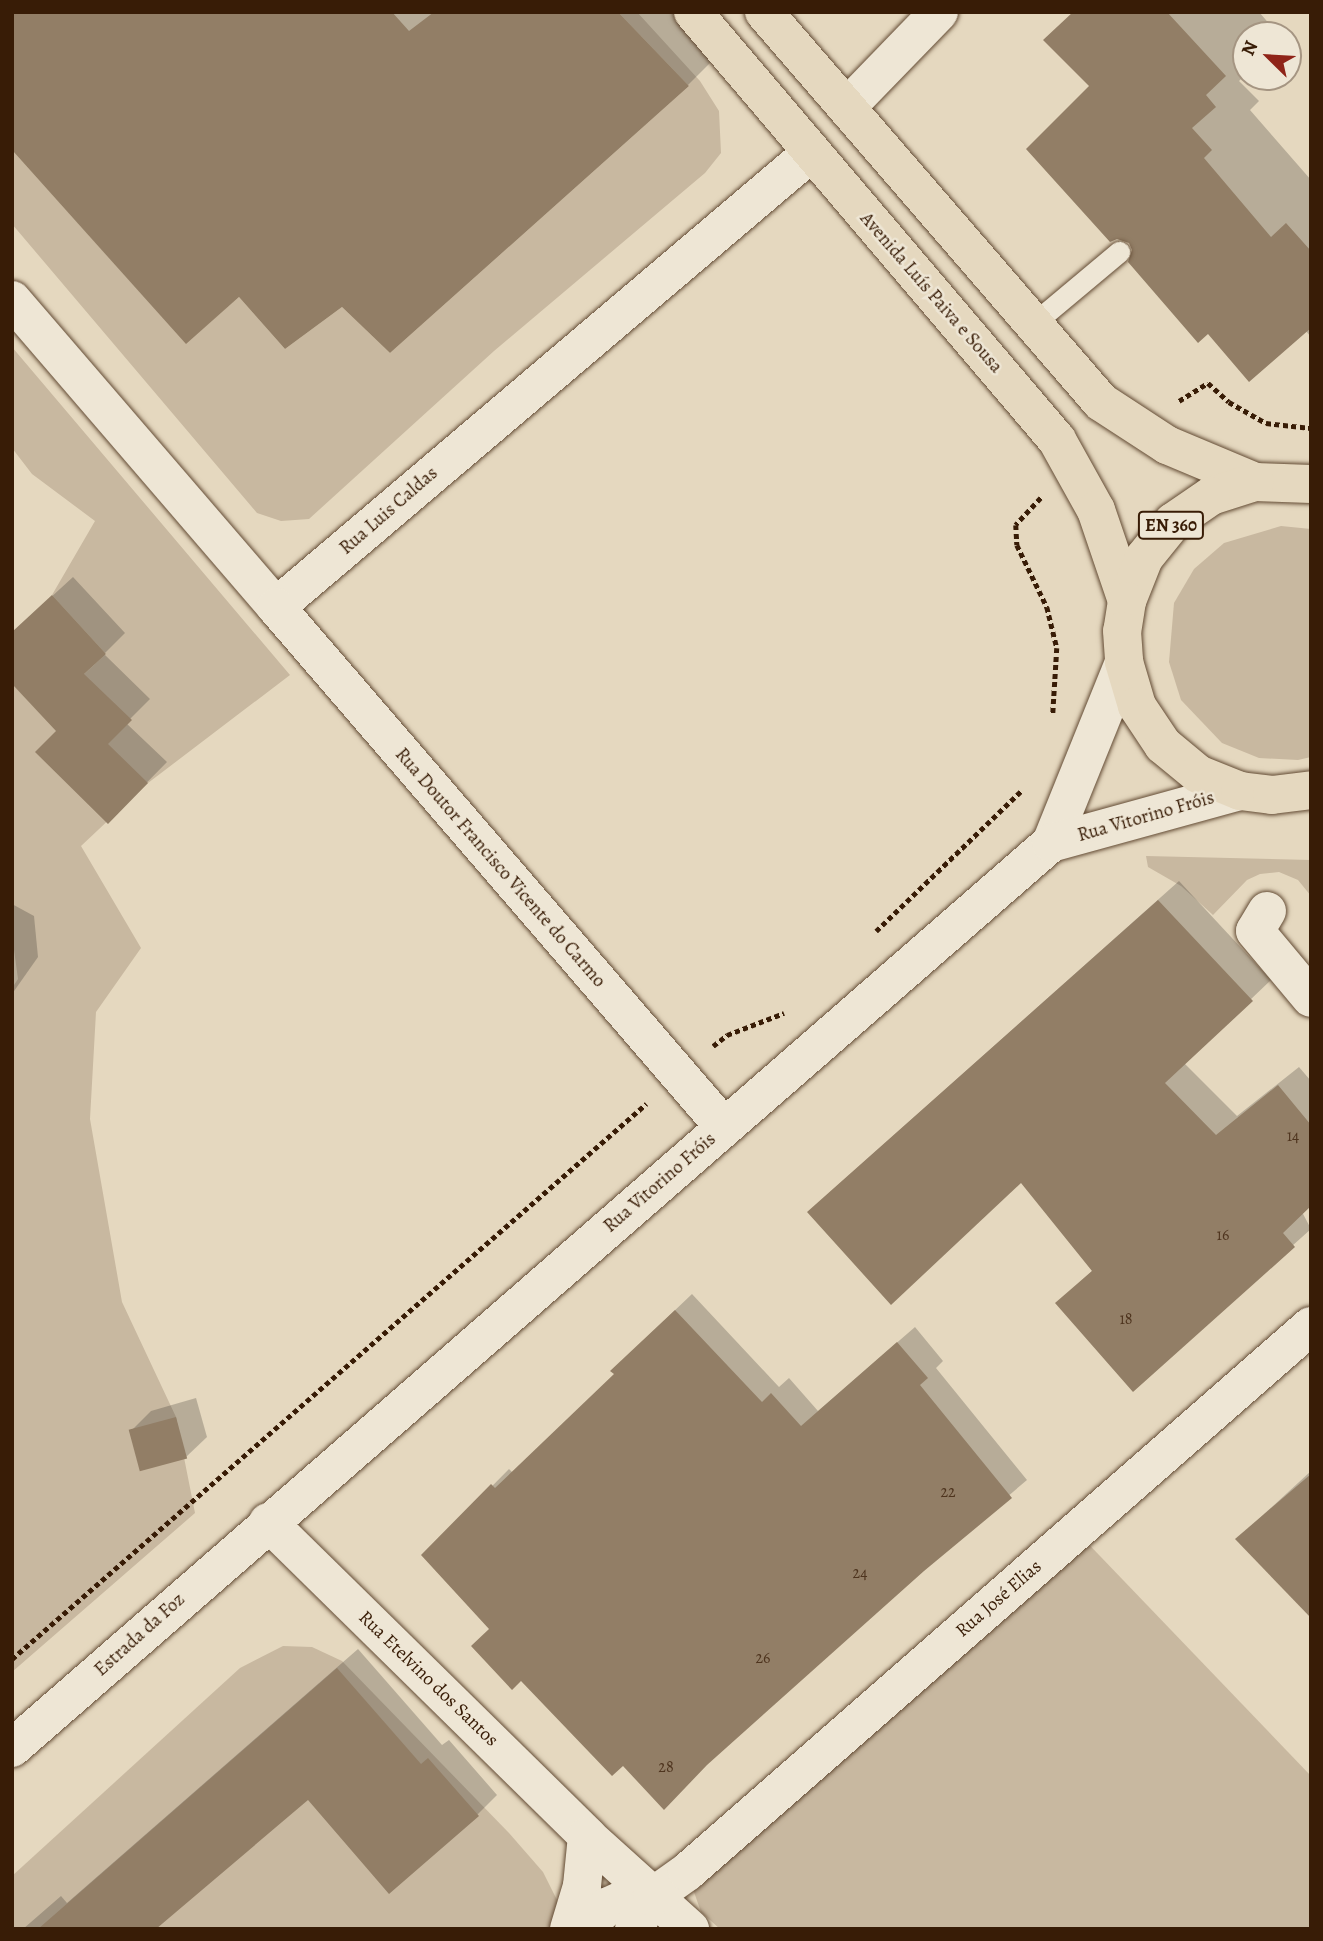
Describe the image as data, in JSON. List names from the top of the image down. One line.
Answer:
{"streets":{"main road":["Avenida Luís Paiva e Sousa","EN 360"],"street":["Rua Luis Caldas","Rua Vitorino Fróis","Rua Doutor Francisco Vicente do Carmo","Rua José Elias","Estrada da Foz","Rua Etelvino dos Santos"]},"crossings":[["Avenida Luís Paiva e Sousa","Rua Luis Caldas"],["Avenida Luís Paiva e Sousa","EN 360"],["Rua Luis Caldas","Rua Doutor Francisco Vicente do Carmo"],["EN 360","Rua Vitorino Fróis"],["Rua Vitorino Fróis","Rua Doutor Francisco Vicente do Carmo"],["Rua Vitorino Fróis","Estrada da Foz"],["Rua Vitorino Fróis","Rua Etelvino dos Santos"],["Rua José Elias","Rua Etelvino dos Santos"],["Estrada da Foz","Rua Etelvino dos Santos"]],"house_numbers":["14","16","18","22","24","26","28"],"north":"top left"}
